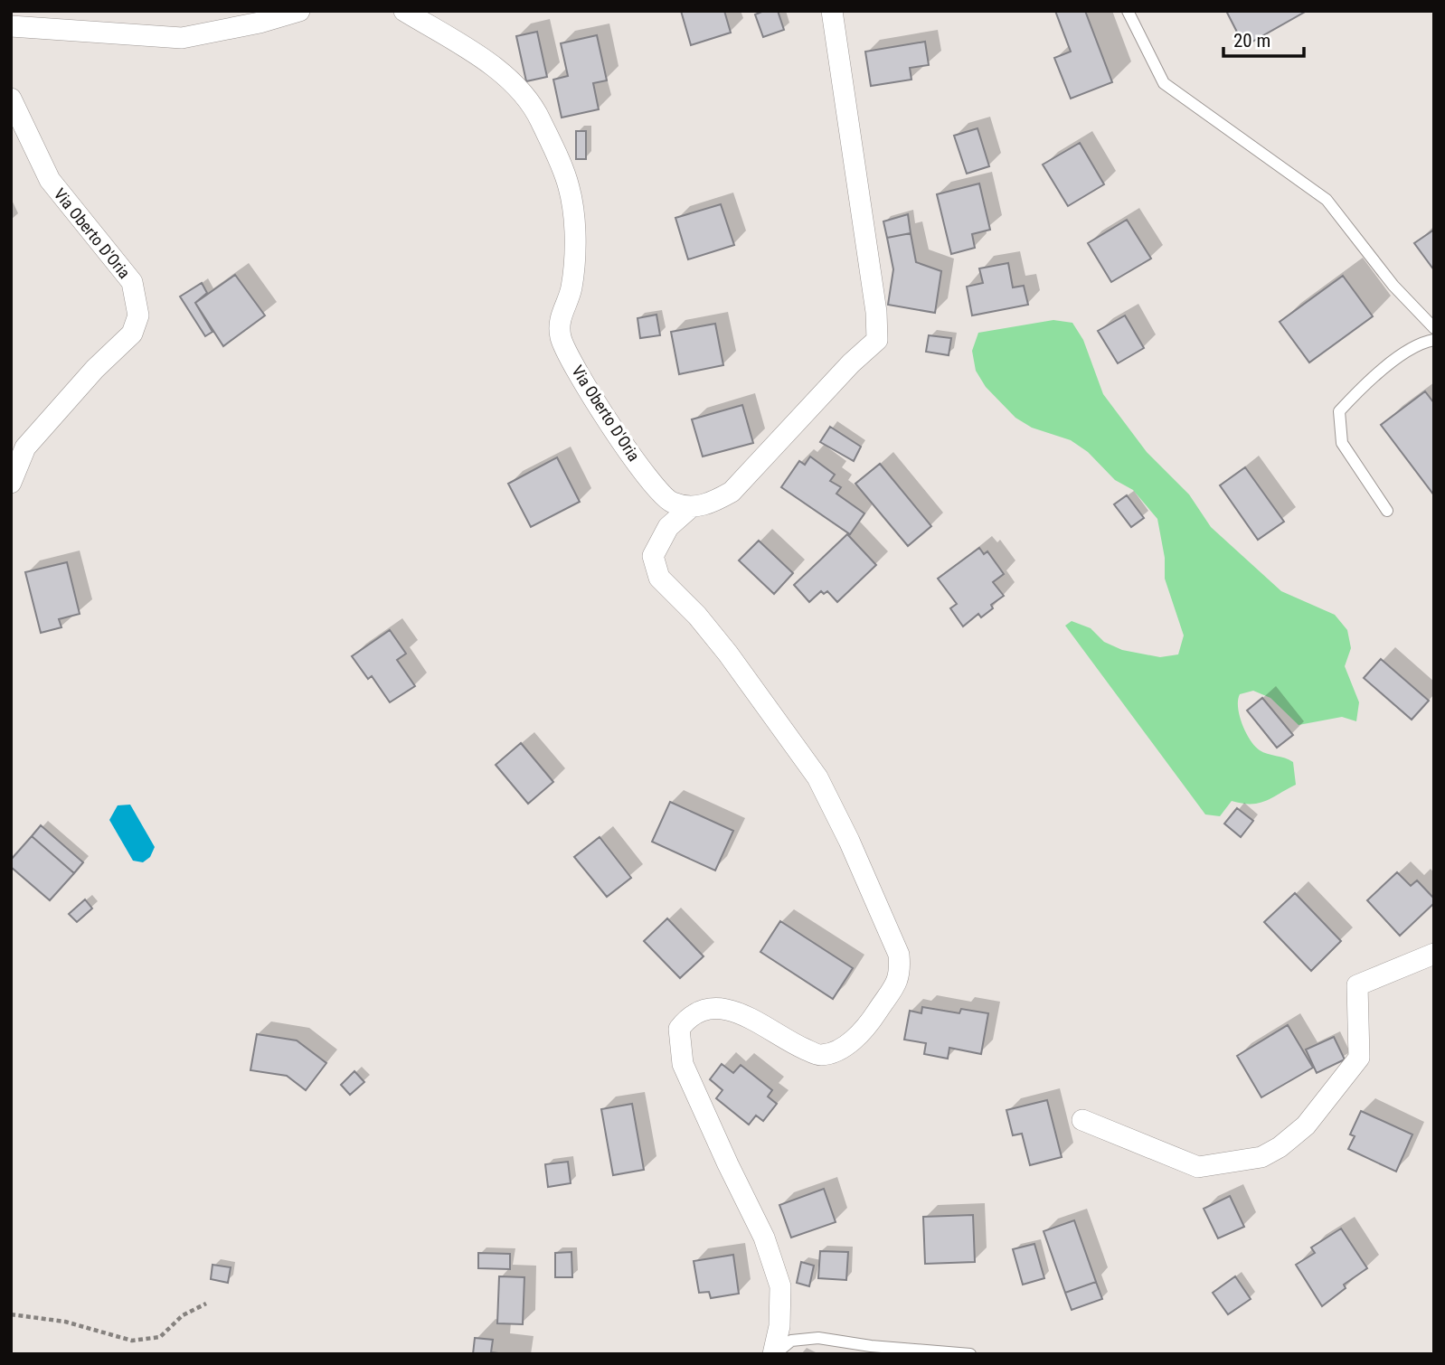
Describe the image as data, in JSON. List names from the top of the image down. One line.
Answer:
{"streets":{"street":["Via Oberto D'Oria"]},"scale_bar":"20 m"}
